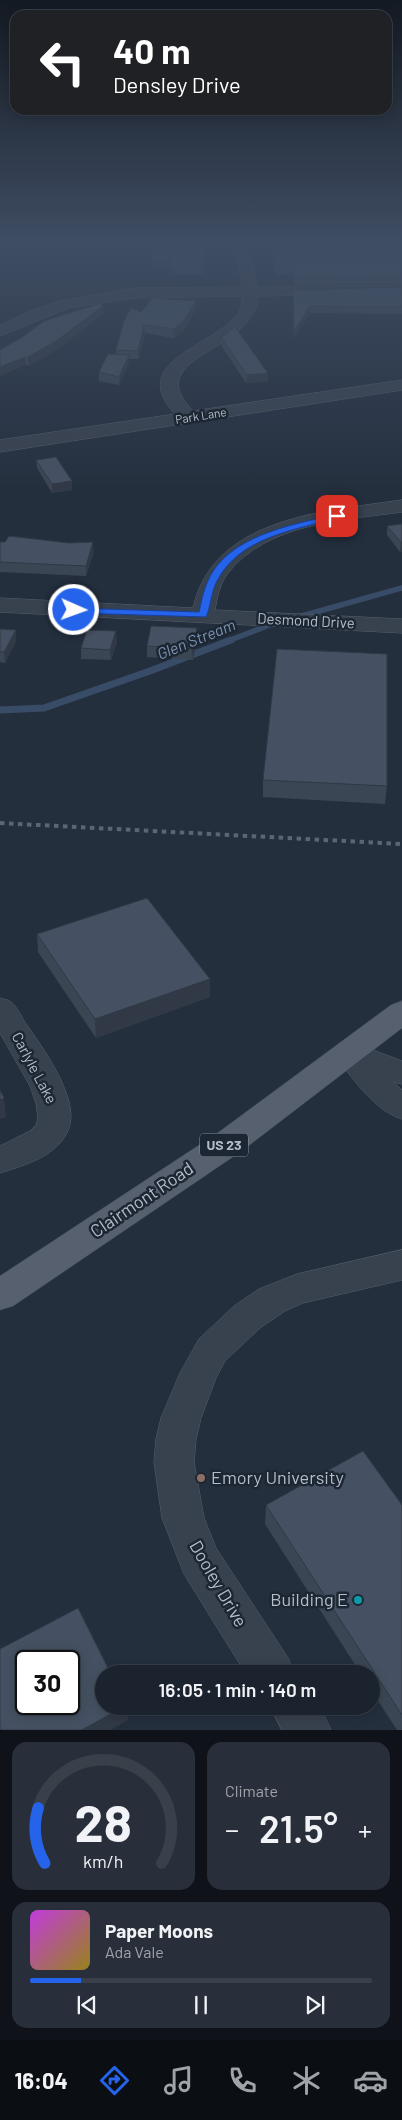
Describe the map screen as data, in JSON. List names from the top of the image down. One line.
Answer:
{"streets":{"main road":["US 23","Clairmont Road"],"street":["Park Lane","Desmond Drive","Carlyle Lake","Dooley Drive"]},"water":["Glen Stream"],"places":["Emory University","Building E"],"page":{"turn":["40 m","Densley Drive"],"limit":"30","trip":"16:05 · 1 min · 140 m","tile":"Climate","heat":["−","21.5°","+"],"song":["Paper Moons","Ada Vale"],"tabs":"16:04","gauge":["28","km/h"]}}
